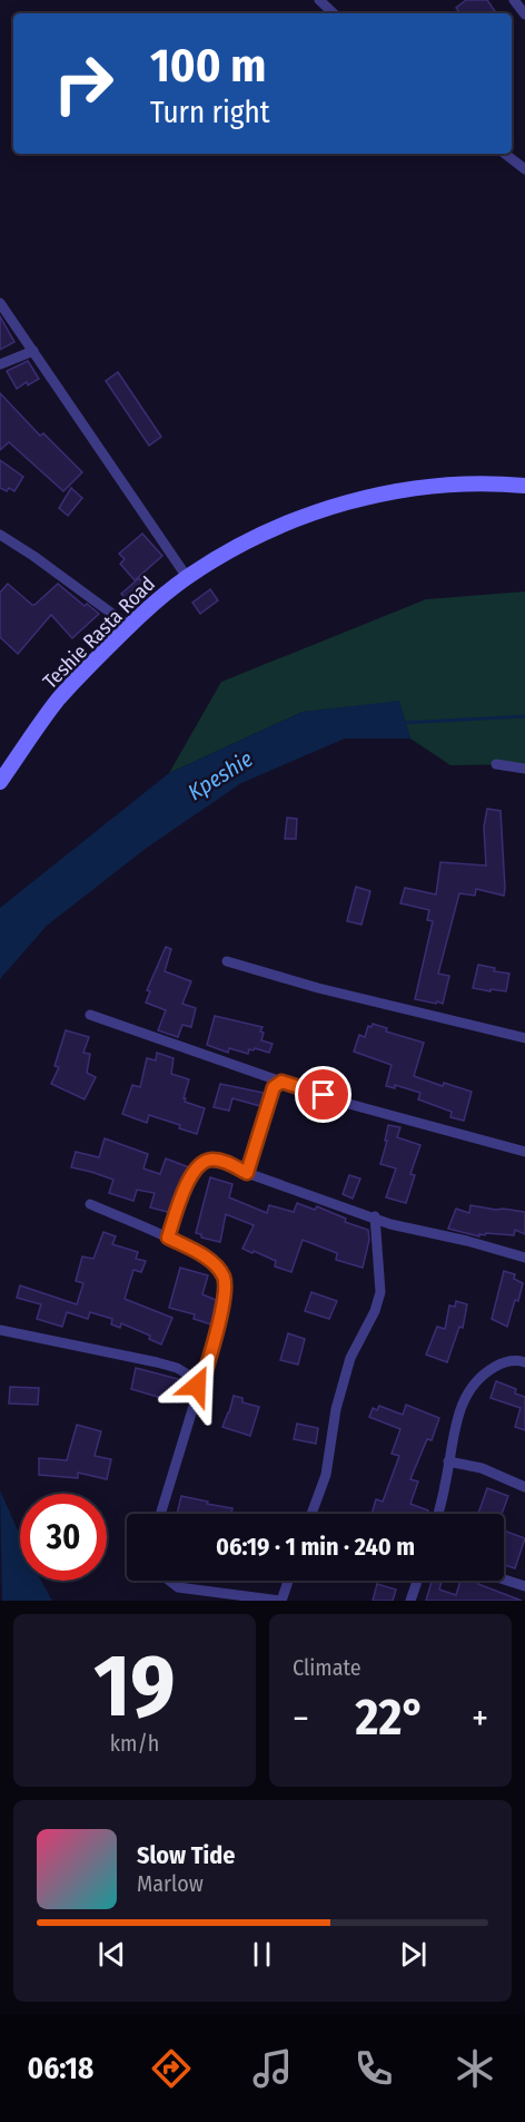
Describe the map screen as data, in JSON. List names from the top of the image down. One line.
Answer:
{"streets":{"main road":["Teshie Rasta Road"]},"water":["Kpeshie"],"page":{"turn":["100 m","Turn right"],"limit":"30","trip":"06:19 · 1 min · 240 m","tile":[["19","km/h"],"Climate"],"heat":["−","22°","+"],"song":["Slow Tide","Marlow"],"tabs":"06:18"}}
